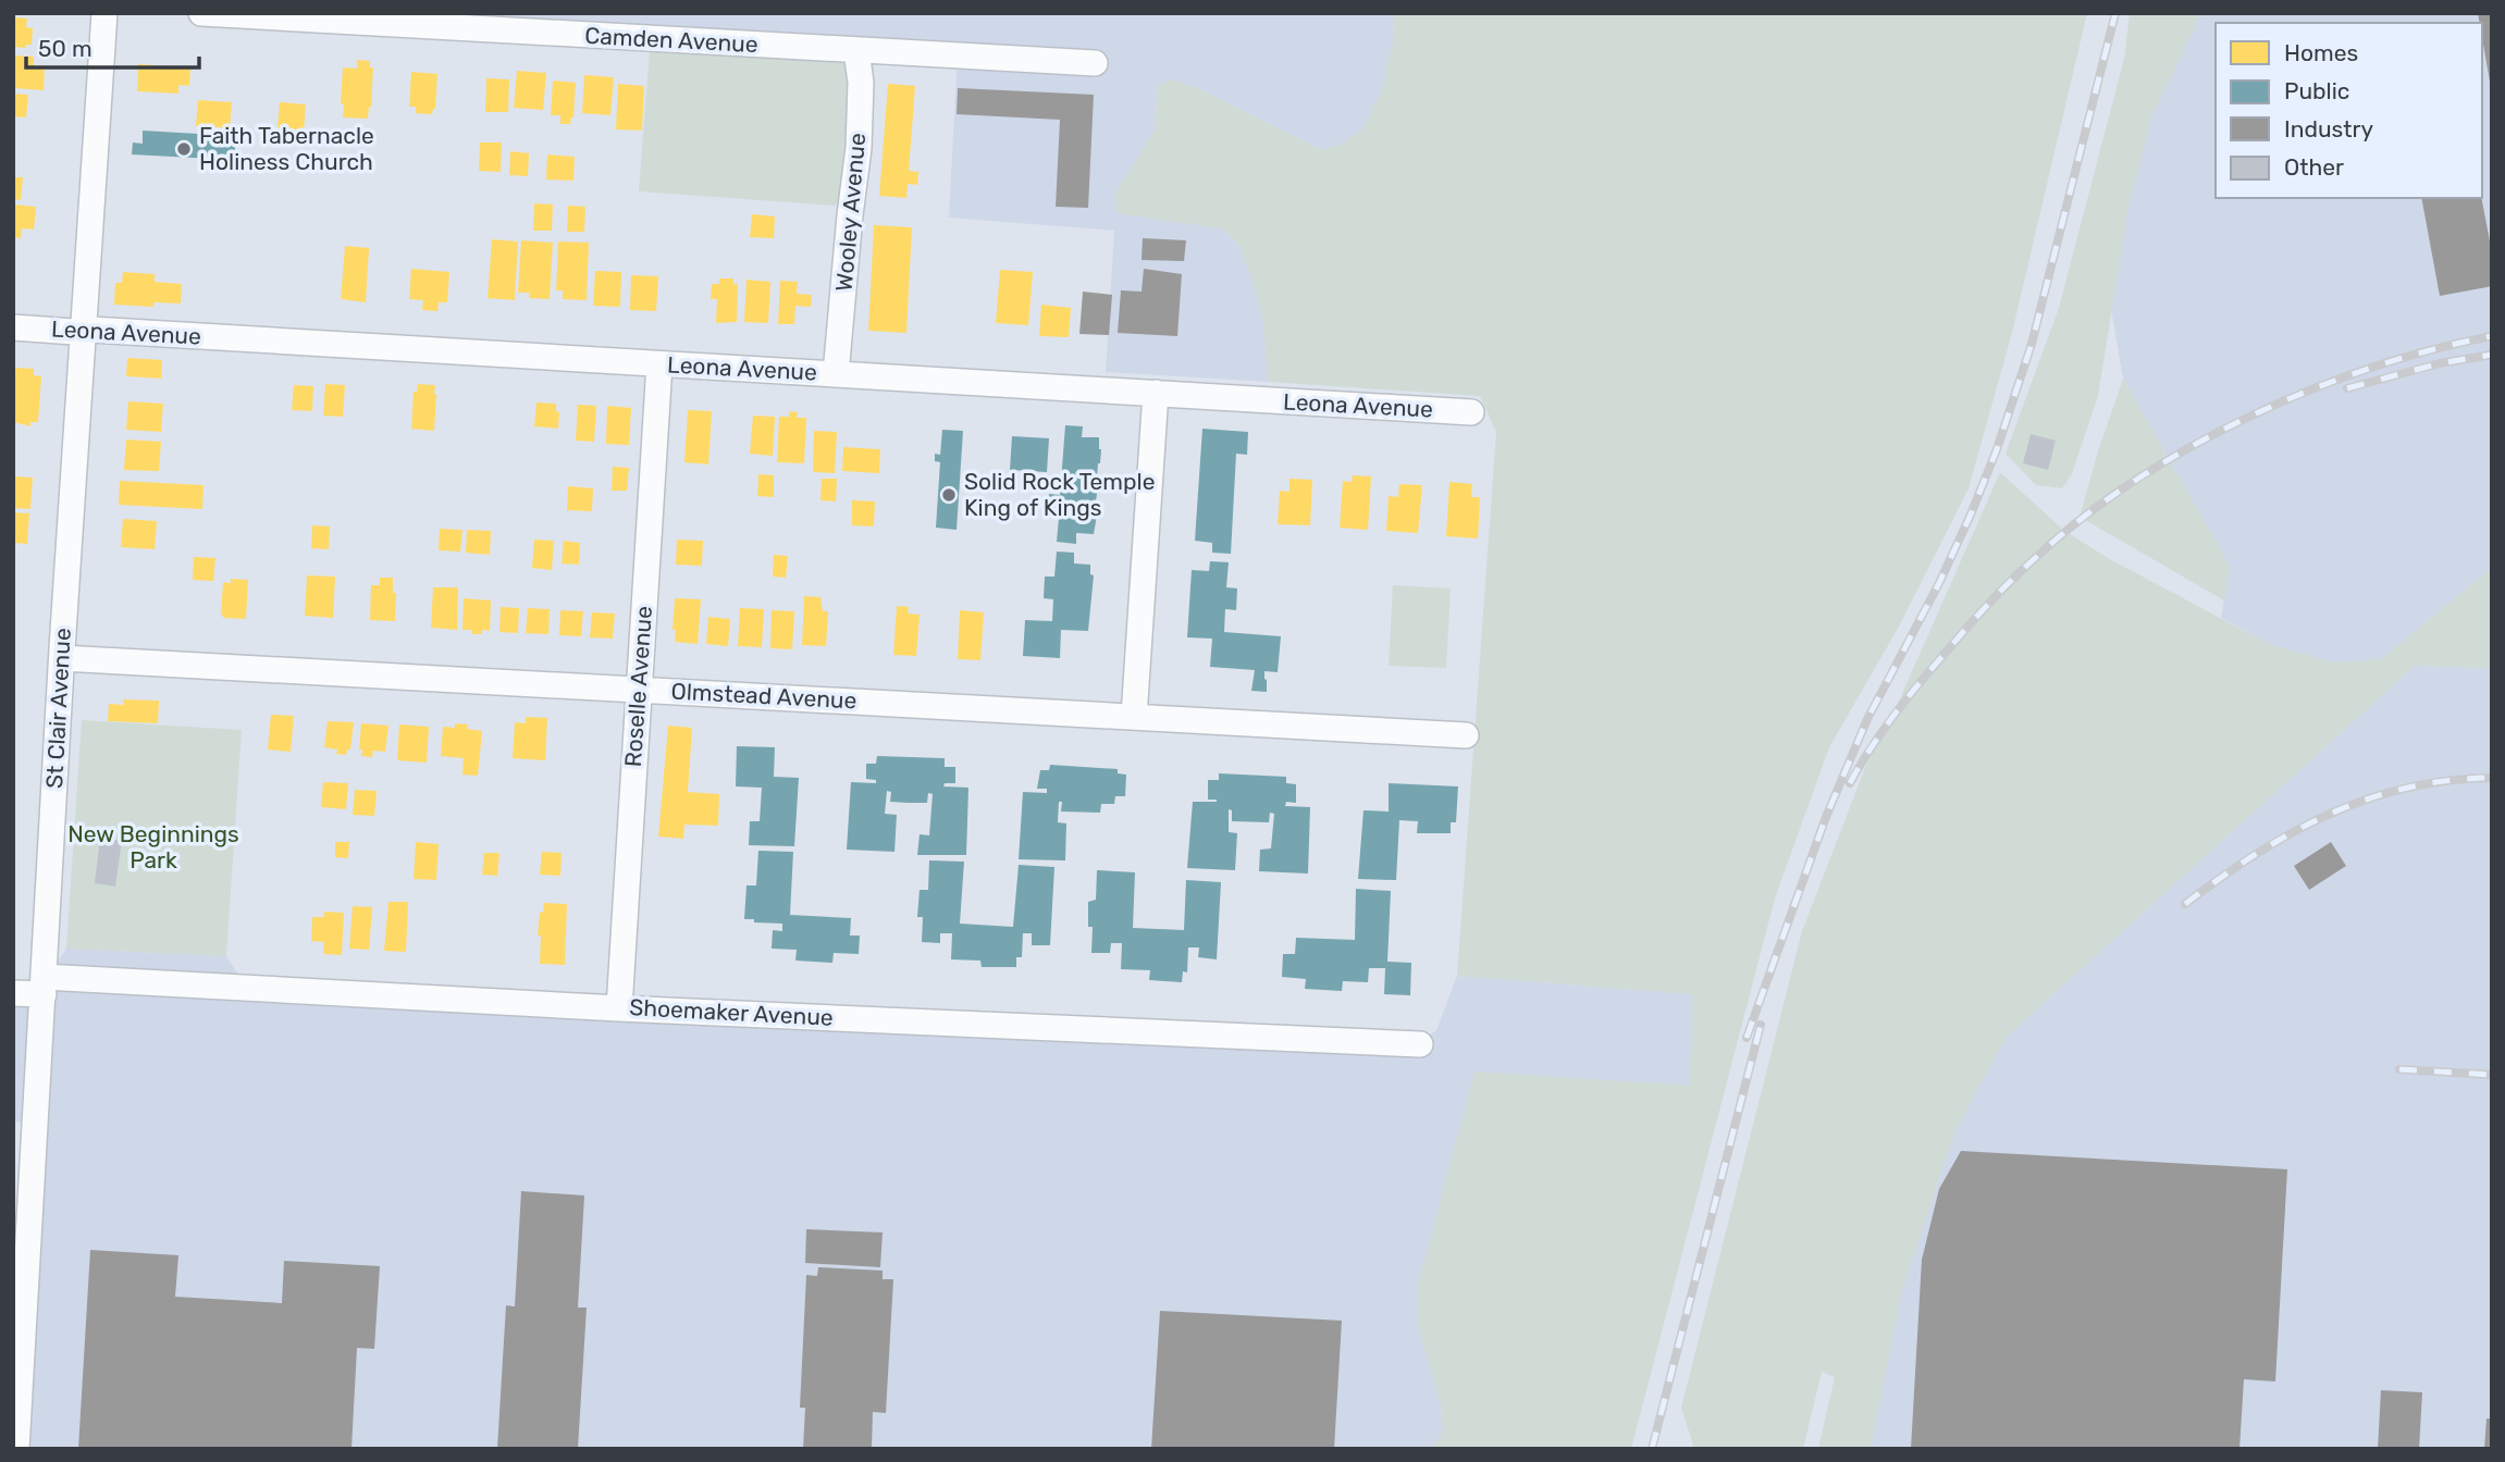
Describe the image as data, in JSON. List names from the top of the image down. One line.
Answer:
{"streets":{"street":["Camden Avenue","Wooley Avenue","Leona Avenue","Roselle Avenue","Olmstead Avenue","St Clair Avenue","Shoemaker Avenue"]},"crossings":[["Camden Avenue","Wooley Avenue"],["Wooley Avenue","Leona Avenue"],["Leona Avenue","Roselle Avenue"],["Leona Avenue","St Clair Avenue"],["Roselle Avenue","Olmstead Avenue"],["Roselle Avenue","Shoemaker Avenue"],["Olmstead Avenue","St Clair Avenue"],["St Clair Avenue","Shoemaker Avenue"]],"parks":["New Beginnings Park"],"places":["Faith Tabernacle Holiness Church","Solid Rock Temple King of Kings"],"legend":["Homes","Public","Industry","Other"],"scale_bar":"50 m"}
